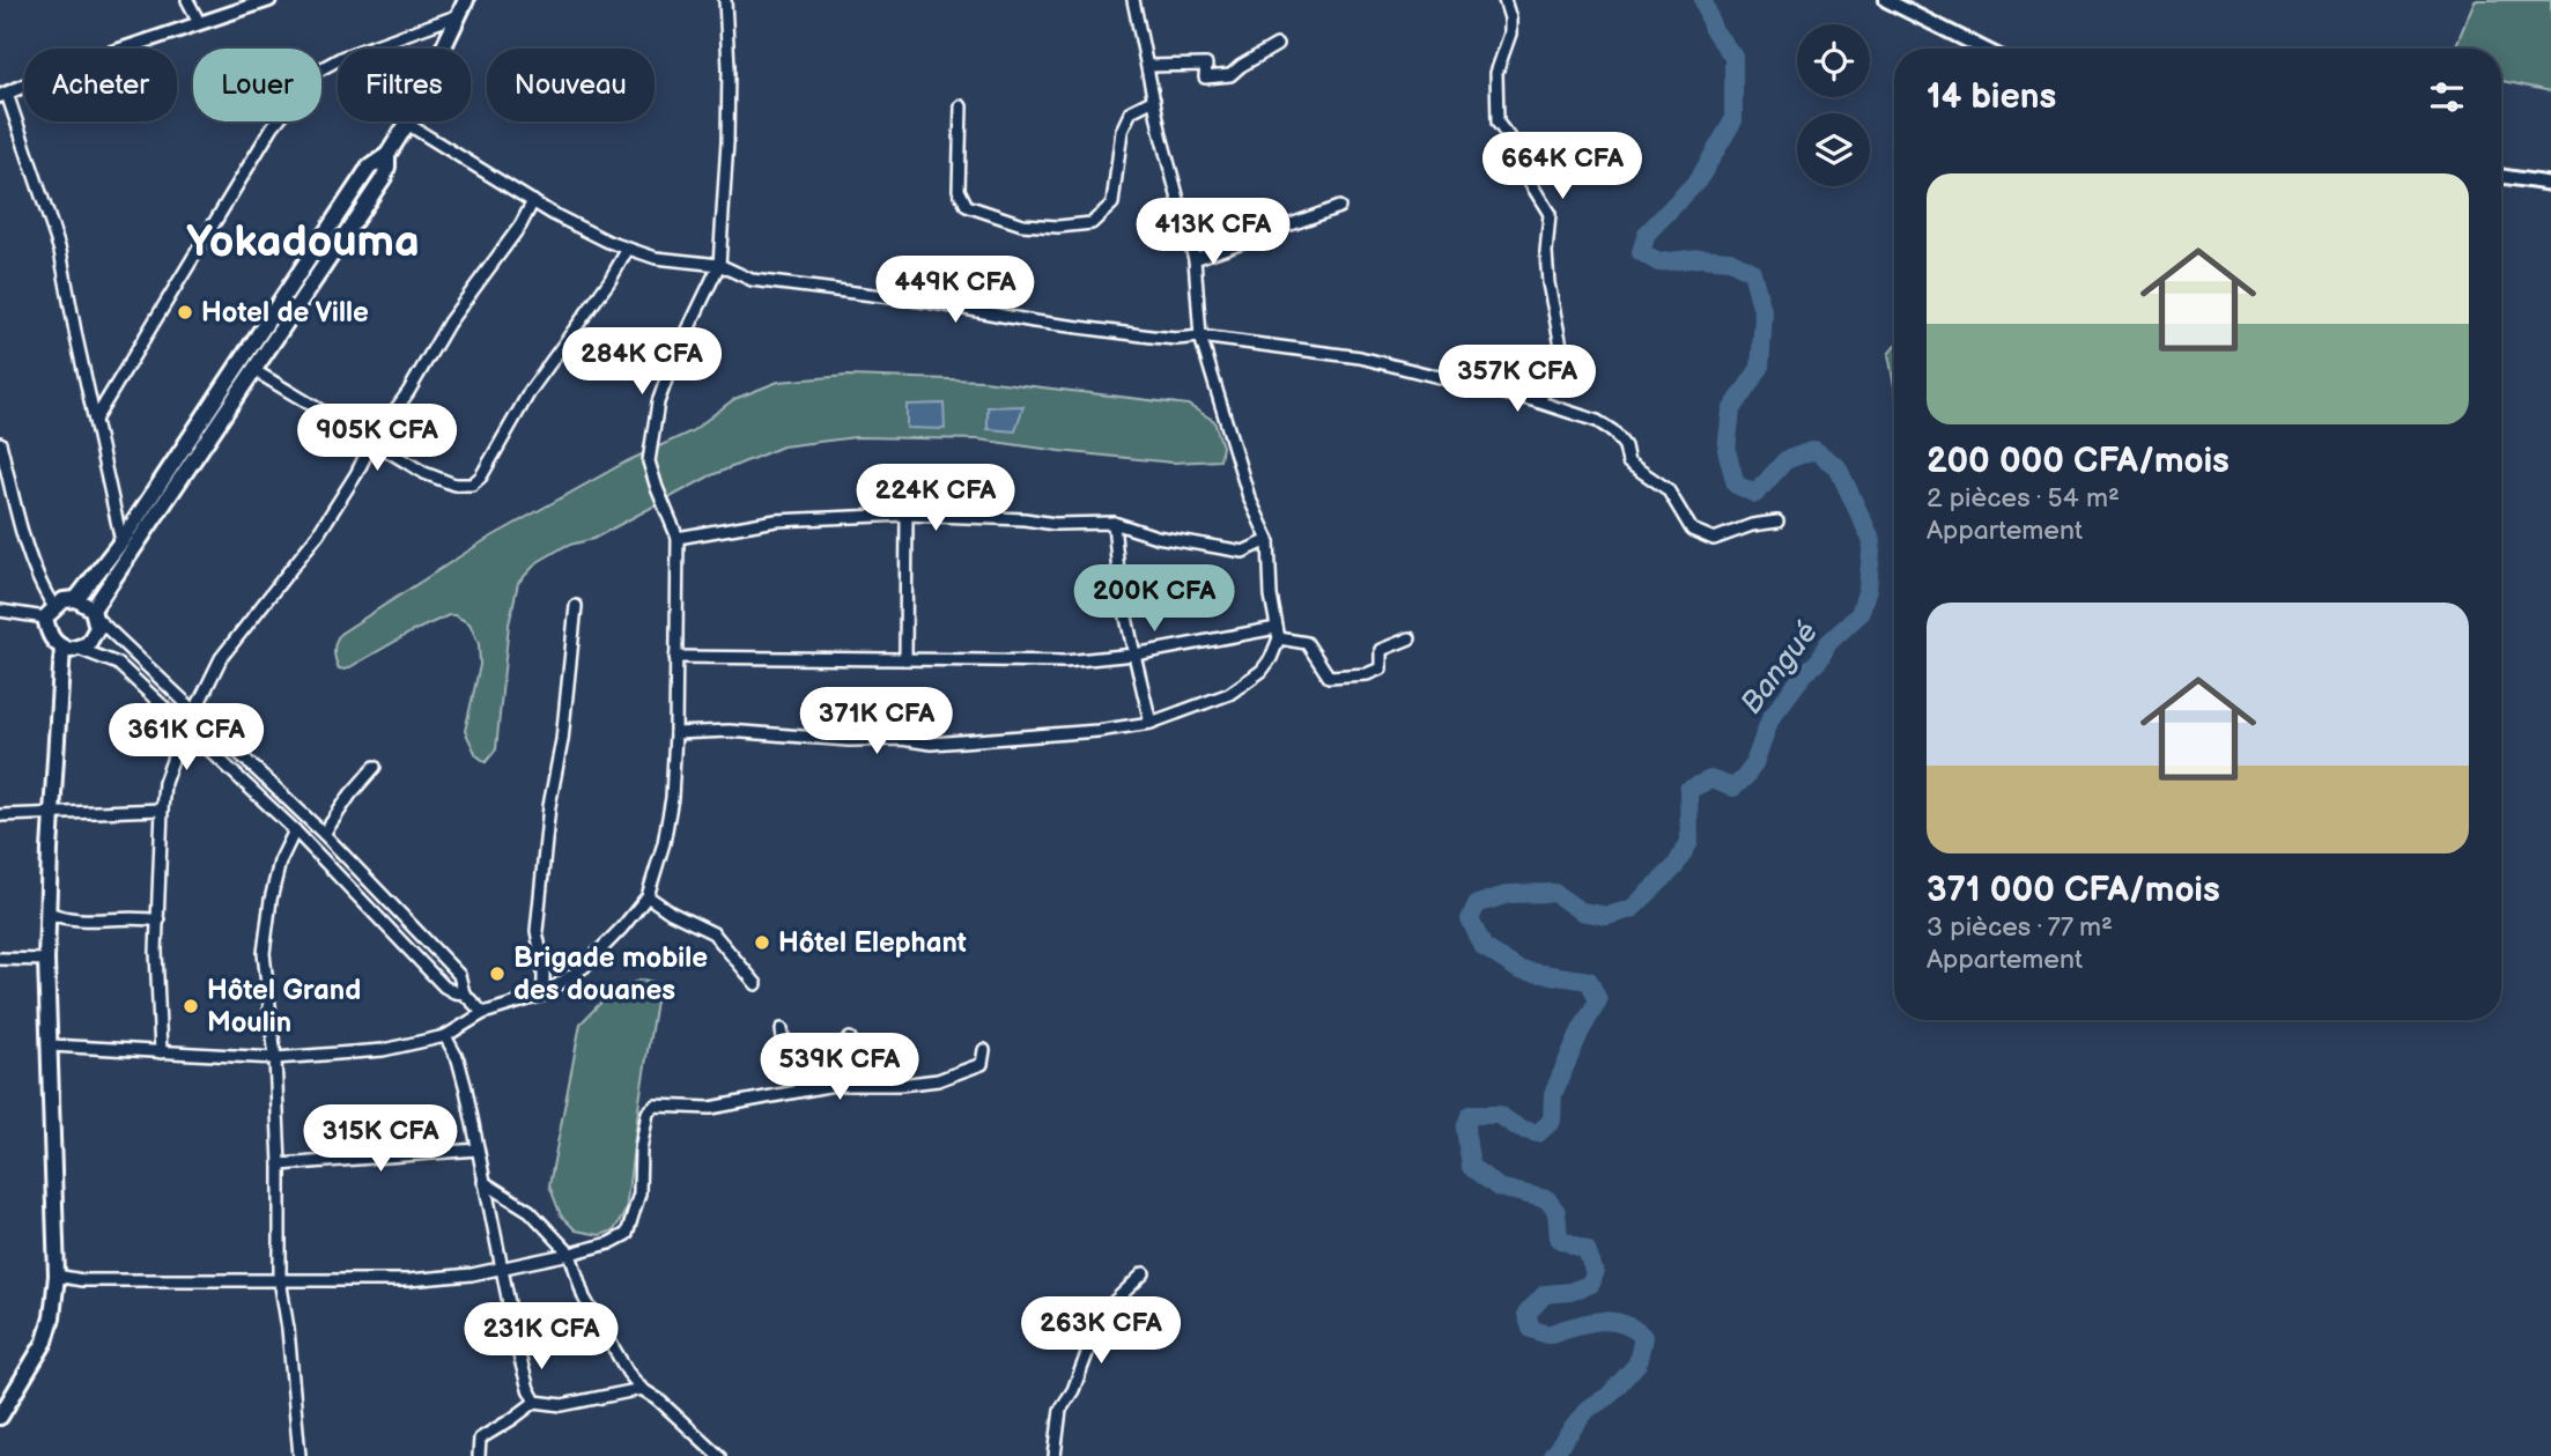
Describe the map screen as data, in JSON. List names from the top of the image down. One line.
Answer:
{"districts":["Yokadouma"],"water":["Bangué"],"places":["Hotel de Ville","Hôtel Elephant","Brigade mobile des douanes","Hôtel Grand Moulin"],"page":{"chip":["Acheter","Louer","Filtres","Nouveau"],"heading":"14 biens","price":["664K CFA","413K CFA","449K CFA","284K CFA","357K CFA","905K CFA","224K CFA","200K CFA","371K CFA","361K CFA","539K CFA","315K CFA","263K CFA","231K CFA"],"list":[{"name":"200 000 CFA/mois","note":"2 pièces · 54 m² · Appartement"},{"name":"371 000 CFA/mois","note":"3 pièces · 77 m² · Appartement"}]}}
